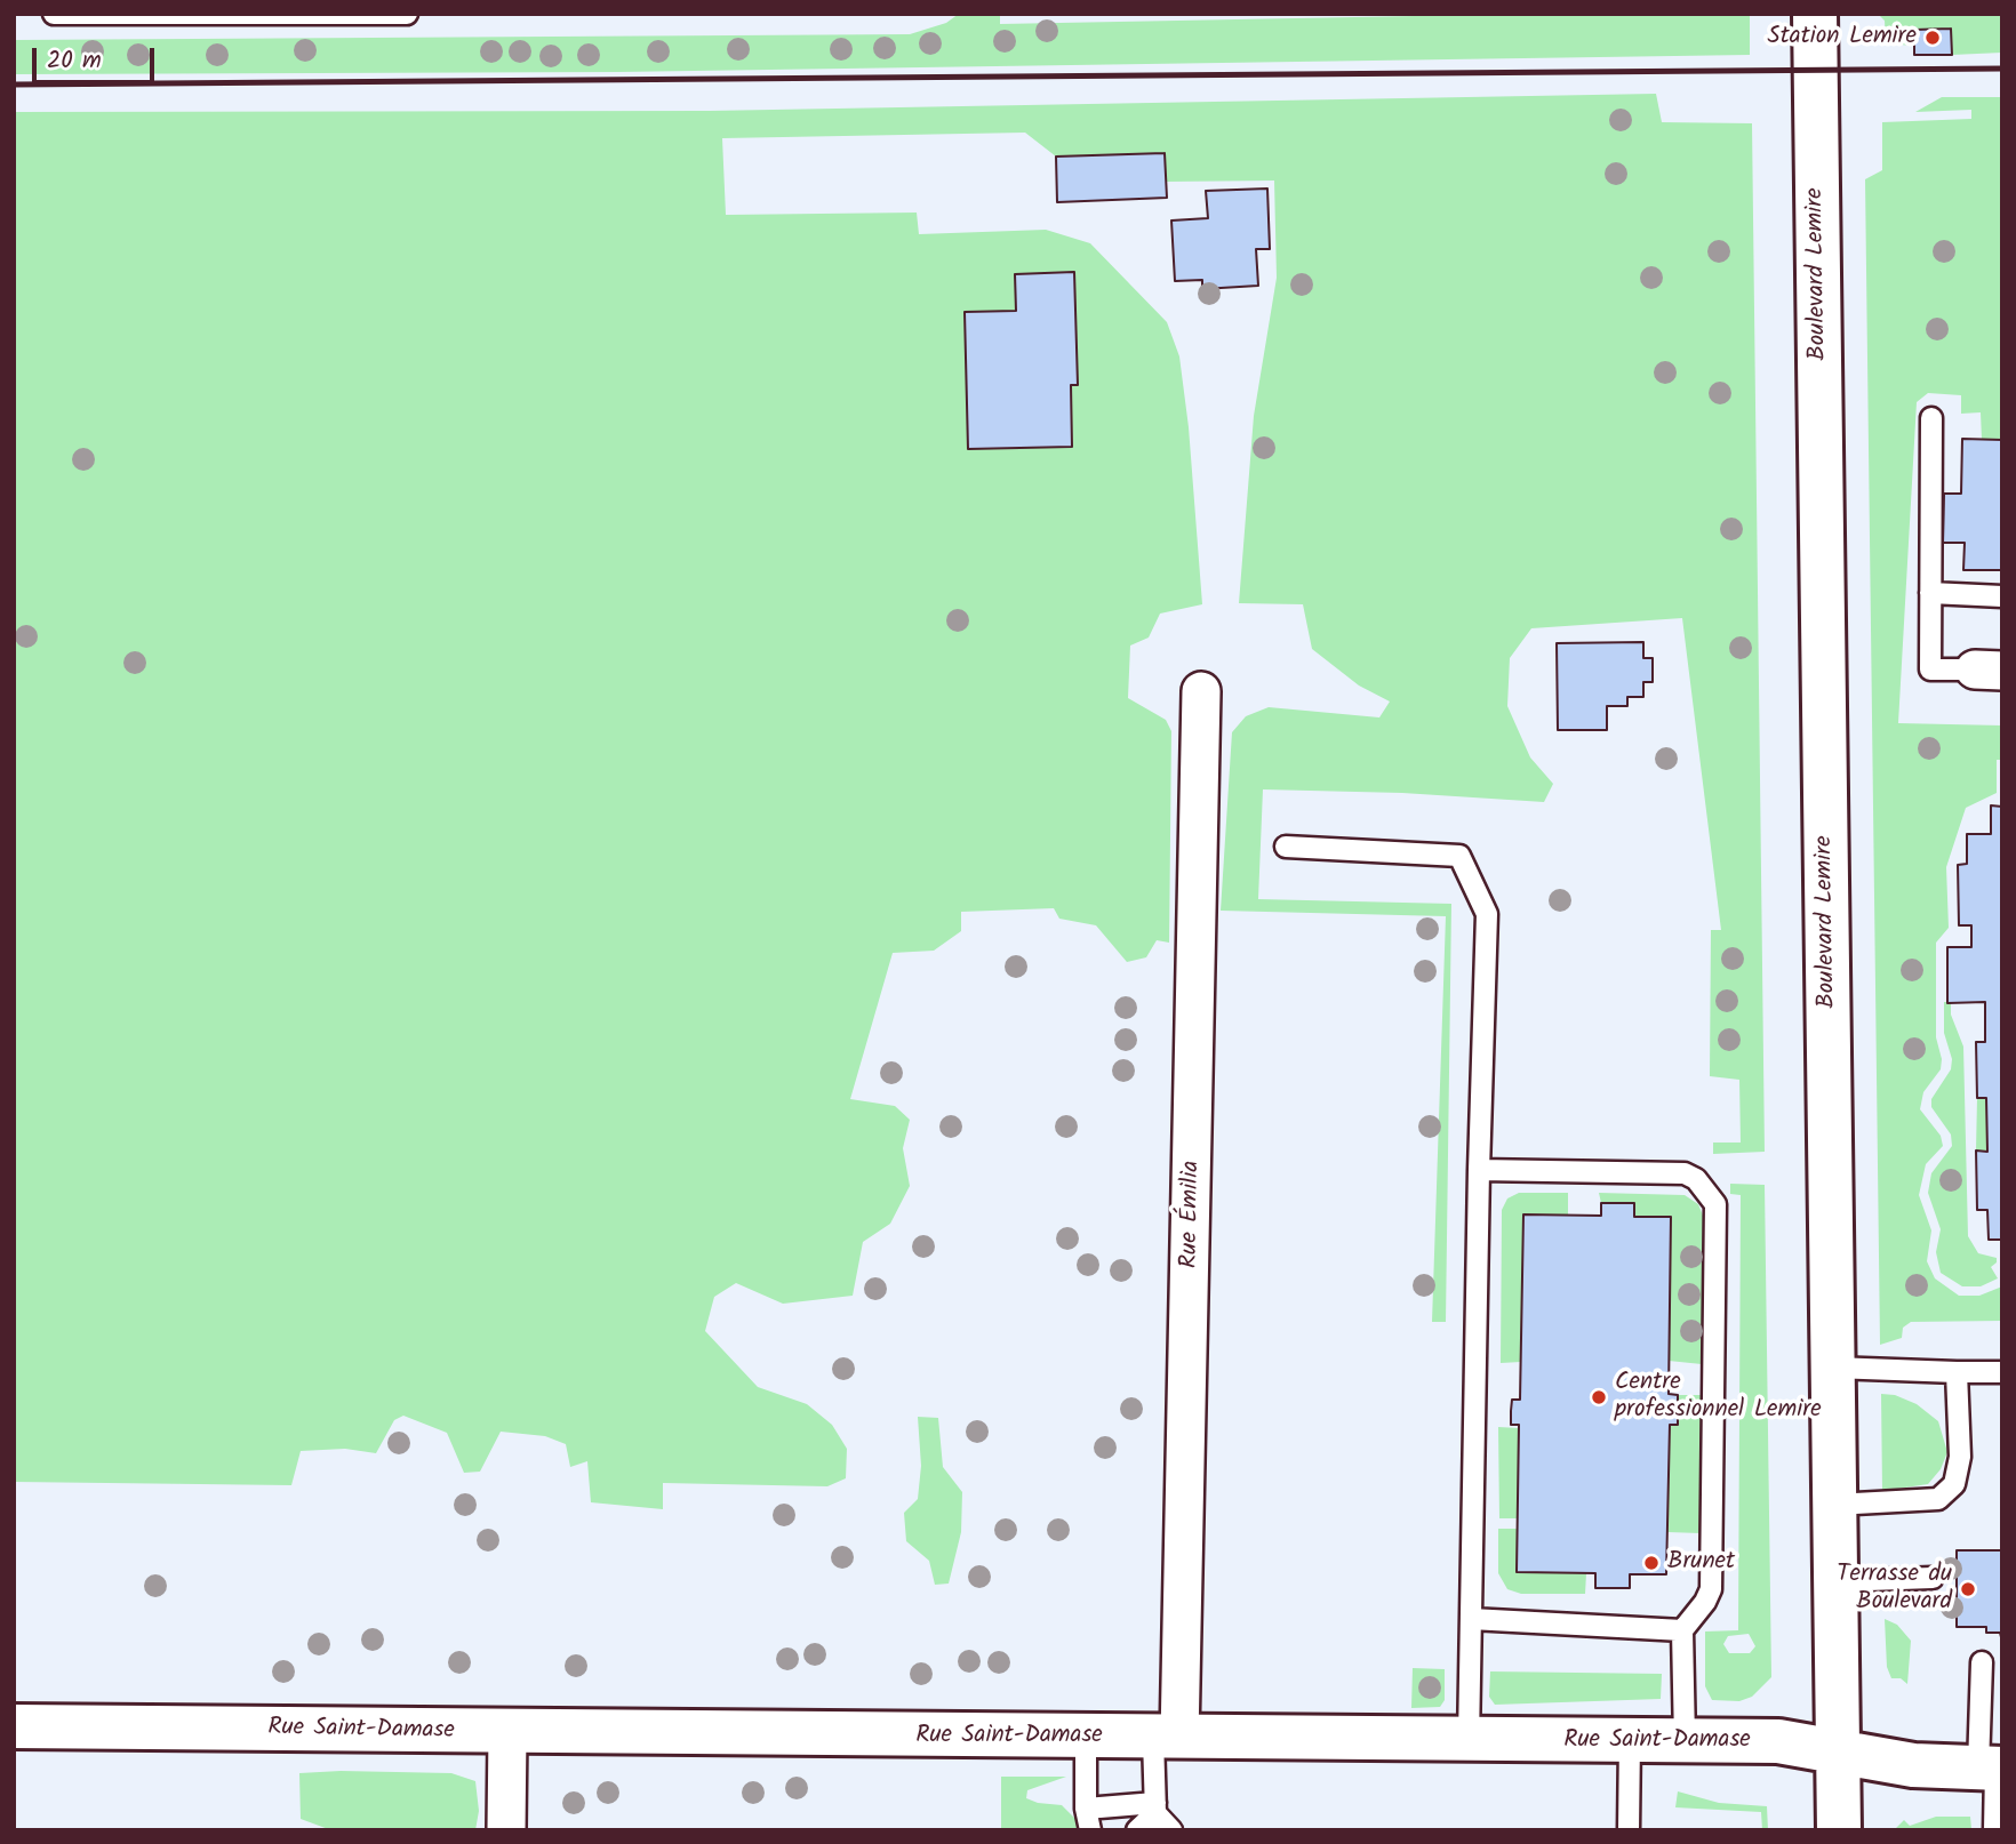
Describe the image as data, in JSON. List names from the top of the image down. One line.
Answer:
{"streets":{"street":["Boulevard Lemire","Rue Émilia","Rue Saint-Damase"]},"crossings":[["Boulevard Lemire","Rue Saint-Damase"],["Rue Émilia","Rue Saint-Damase"]],"places":["Station Lemire","Centre professionnel Lemire","Brunet","Terrasse du Boulevard"],"scale_bar":"20 m"}
